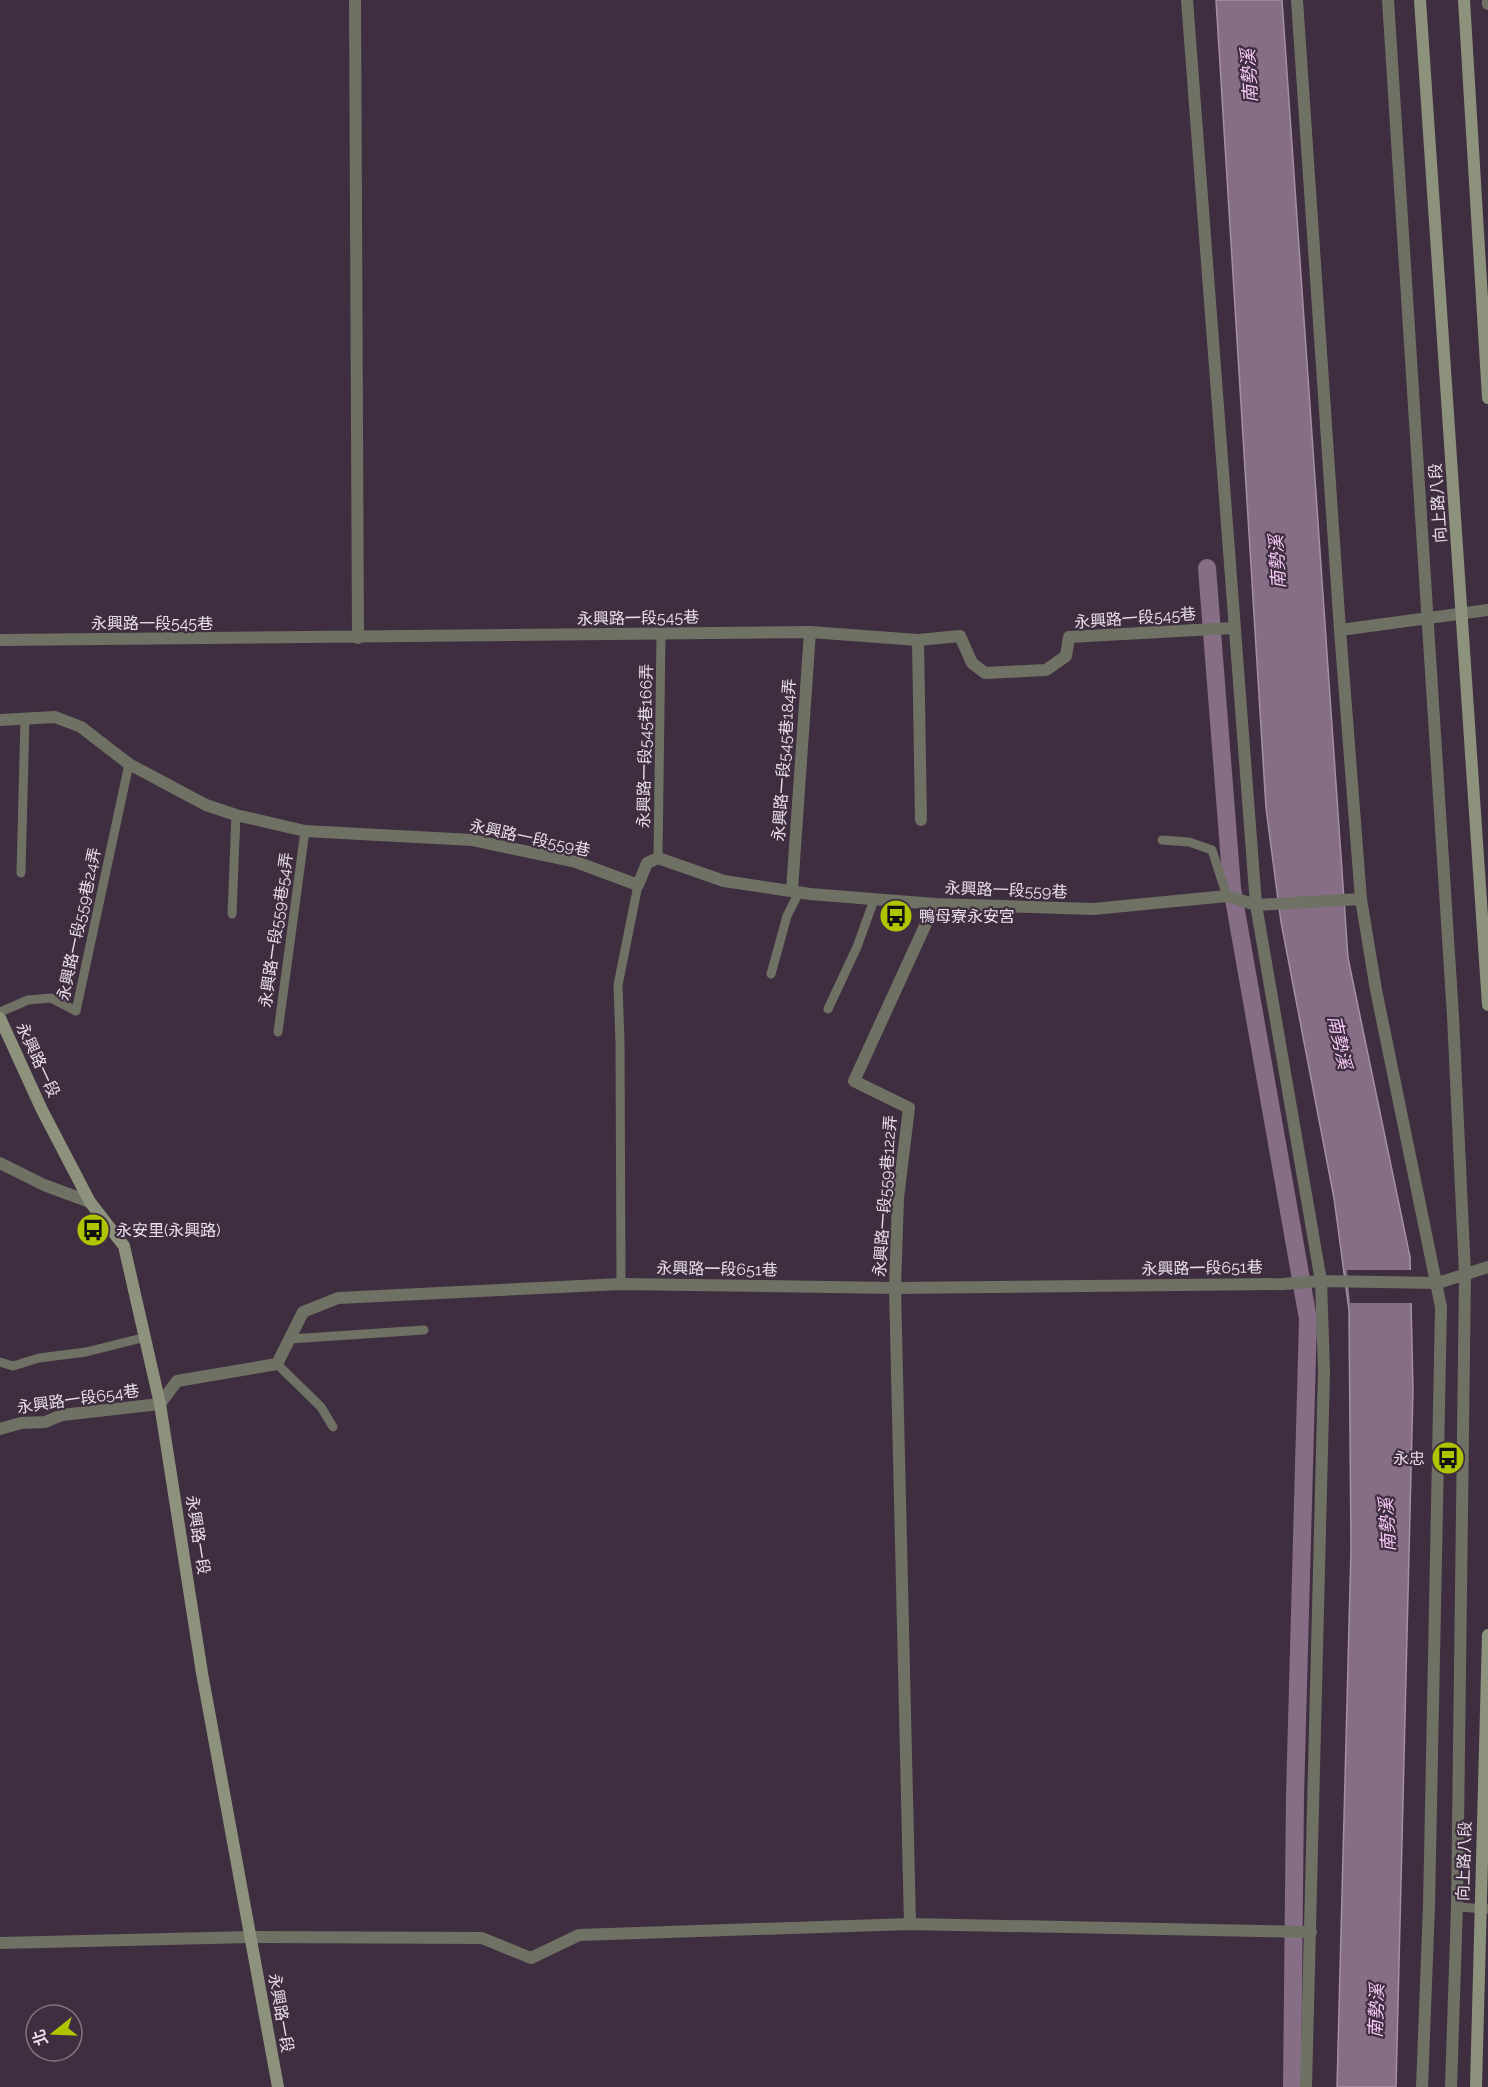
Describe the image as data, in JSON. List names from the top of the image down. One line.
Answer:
{"streets":{"main road":["向上路八段","永興路一段"],"street":["永興路一段545巷","永興路一段545巷184弄","永興路一段559巷","永興路一段559巷122弄","永興路一段651巷","永興路一段654巷"],"lane":["永興路一段545巷166弄","永興路一段559巷24弄","永興路一段559巷54弄"]},"crossings":[["永興路一段545巷","永興路一段545巷166弄"],["永興路一段545巷","永興路一段545巷184弄"],["永興路一段545巷166弄","永興路一段559巷"],["永興路一段545巷184弄","永興路一段559巷"],["永興路一段559巷","永興路一段559巷24弄"],["永興路一段559巷","永興路一段559巷54弄"],["永興路一段559巷","永興路一段559巷122弄"],["永興路一段","永興路一段654巷"],["永興路一段559巷122弄","永興路一段651巷"]],"water":["南勢溪"],"places":{"bus stop":["鴨母寮永安宮","永安里(永興路)","永忠"]},"north":"left"}
